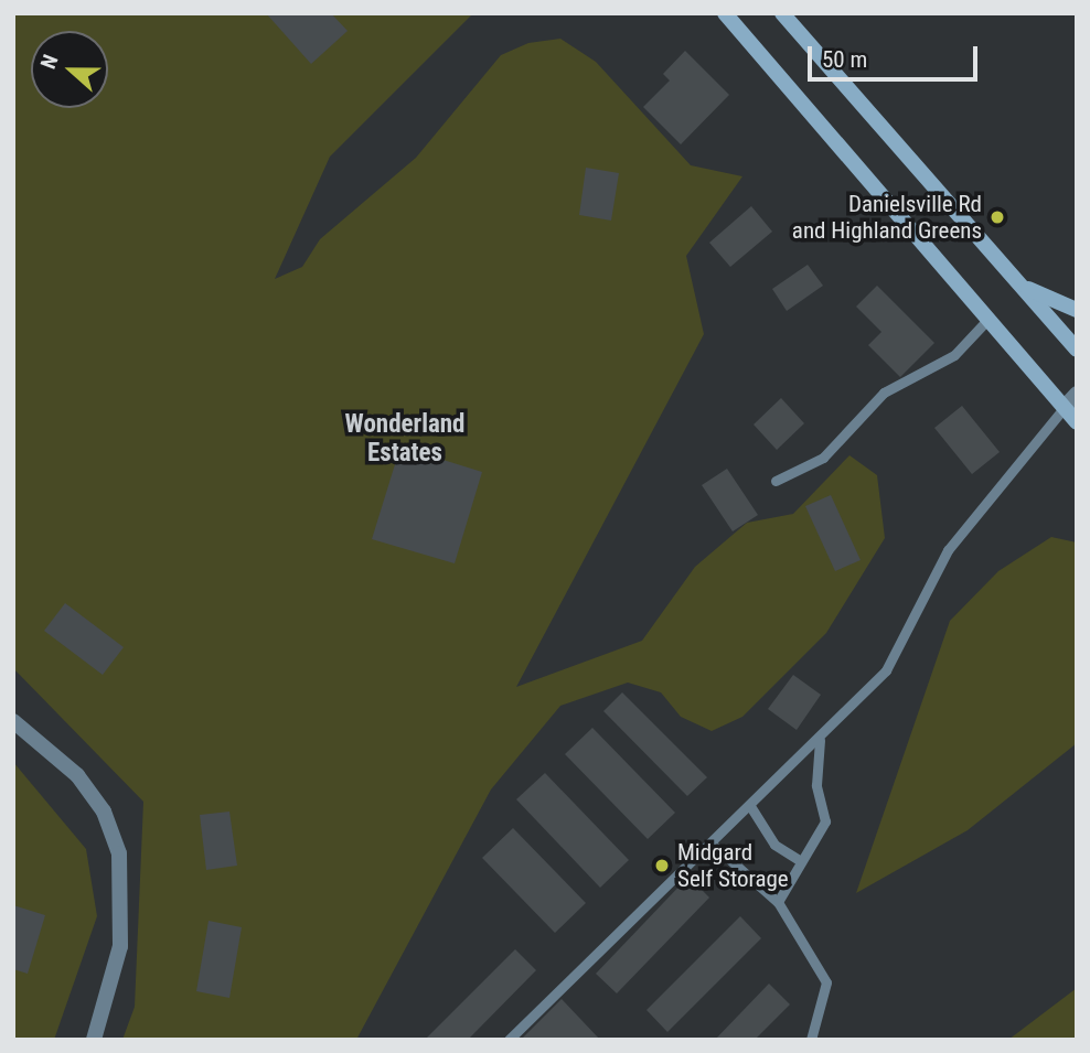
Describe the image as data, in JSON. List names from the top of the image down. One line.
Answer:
{"districts":["Wonderland Estates"],"places":["Danielsville Rd and Highland Greens","Midgard Self Storage"],"scale_bar":"50 m","north":"left"}
